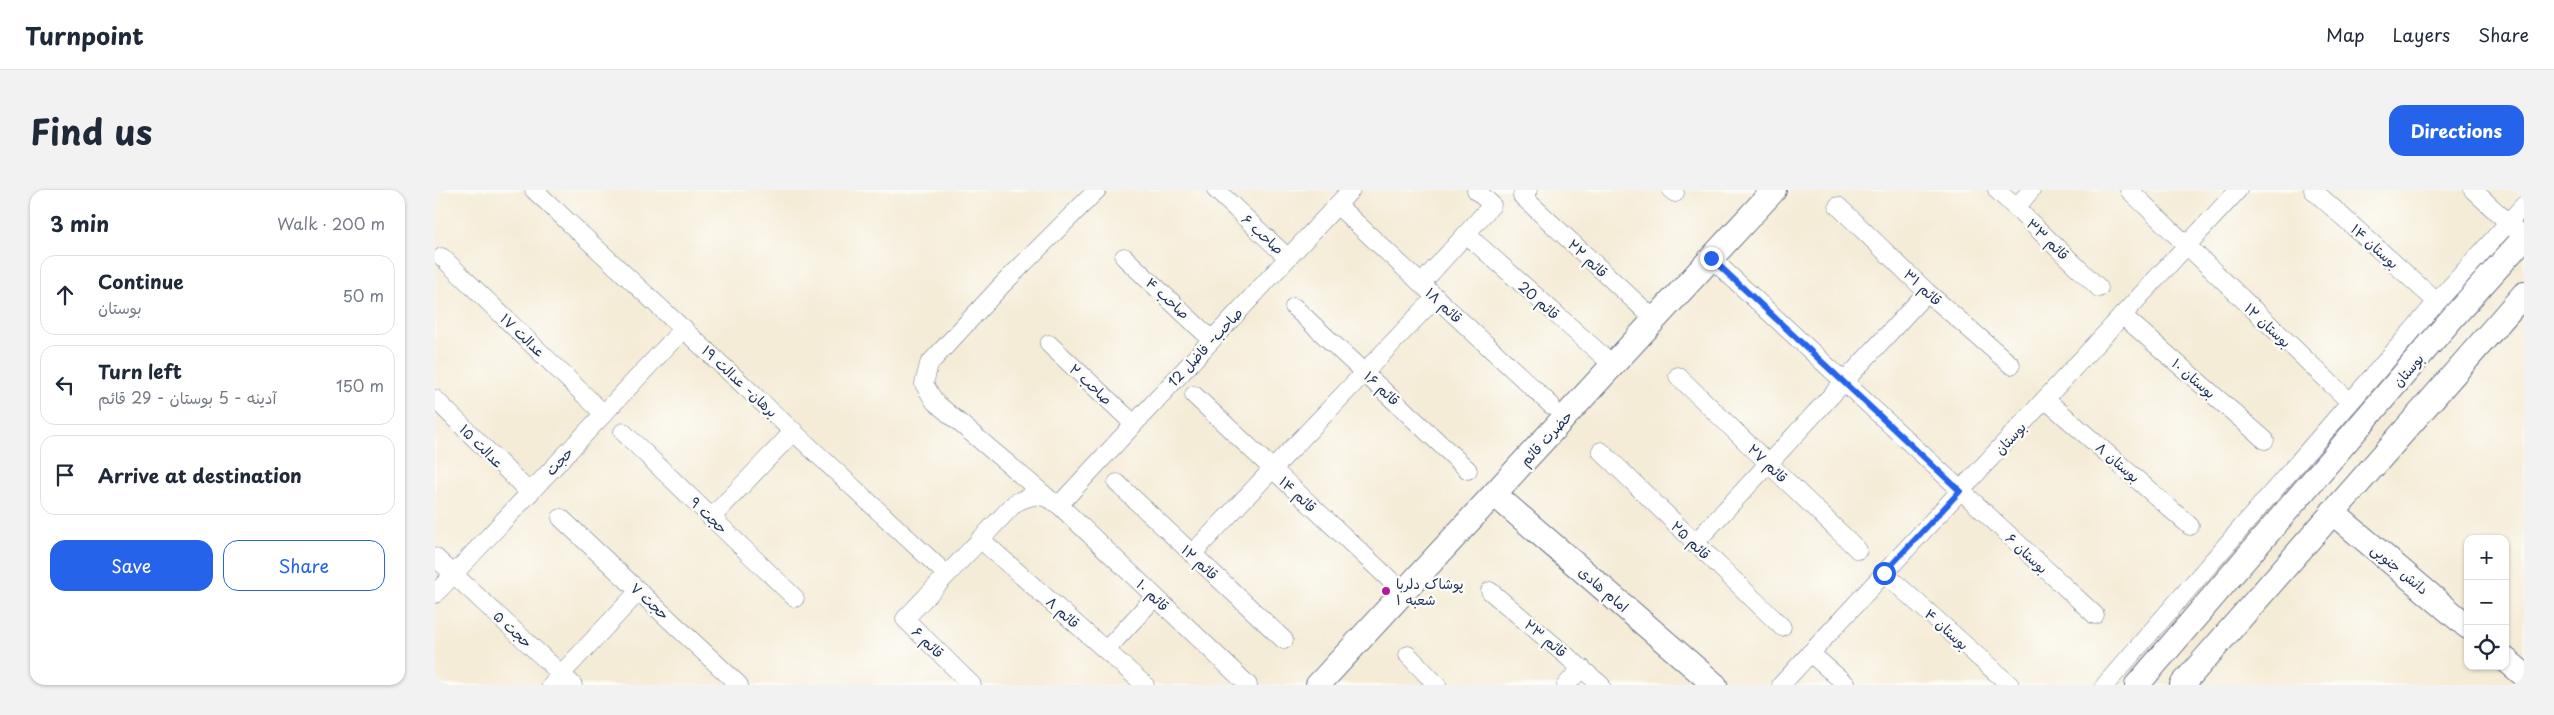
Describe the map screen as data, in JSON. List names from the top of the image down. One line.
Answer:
{"streets":{"street":["صاحب ۶","قائم ۳۳","بوستان ۱۴","قائم ۲۲","قائم ۳۱","صاحب ۴","قائم 20","قائم ۱۸","بوستان ۱۲","عدالت ۱۷","صاحب- فاضل 12","بوستان","بوستان ۱۰","برهان- عدالت ۱۹","صاحب ۲","قائم ۱۶","حضرت قائم","عدالت ۱۵","حجت","بوستان ۸","قائم ۲۷","قائم ۱۴","حجت ۹","قائم ۲۵","بوستان ۶","قائم ۱۲","دانش جنوبی","امام هادی","قائم ۱۰","حجت ۷","قائم ۸","حجت ۵","بوستان ۴","قائم ۲۳","قائم ۶"]},"crossings":[["صاحب ۶","صاحب- فاضل 12"],["قائم ۲۲","حضرت قائم"],["صاحب ۴","صاحب- فاضل 12"],["قائم 20","حضرت قائم"],["قائم ۱۸","صاحب- فاضل 12"],["بوستان ۱۲","بوستان"],["عدالت ۱۷","حجت"],["صاحب- فاضل 12","صاحب ۲"],["صاحب- فاضل 12","قائم ۱۰"],["بوستان","بوستان ۱۰"],["بوستان","بوستان ۸"],["بوستان","بوستان ۶"],["بوستان","بوستان ۴"],["برهان- عدالت ۱۹","حجت"],["برهان- عدالت ۱۹","قائم ۶"],["حضرت قائم","قائم ۱۴"],["حضرت قائم","بوستان ۶"],["حضرت قائم","امام هادی"],["عدالت ۱۵","حجت"],["حجت","حجت ۵"]],"places":["پوشاک دلربا شعبه ۱"],"page":{"header":"Turnpoint","nav":["Map","Layers","Share"],"title":"Find us","buttons":["Directions",["Save","Share"]],"heading":["3 min","Walk · 200 m"],"list":[["Continue","بوستان","50 m"],["Turn left","آدینه - 5 بوستان - 29 قائم","150 m"],"Arrive at destination"],"map_buttons":["+","−"]}}
